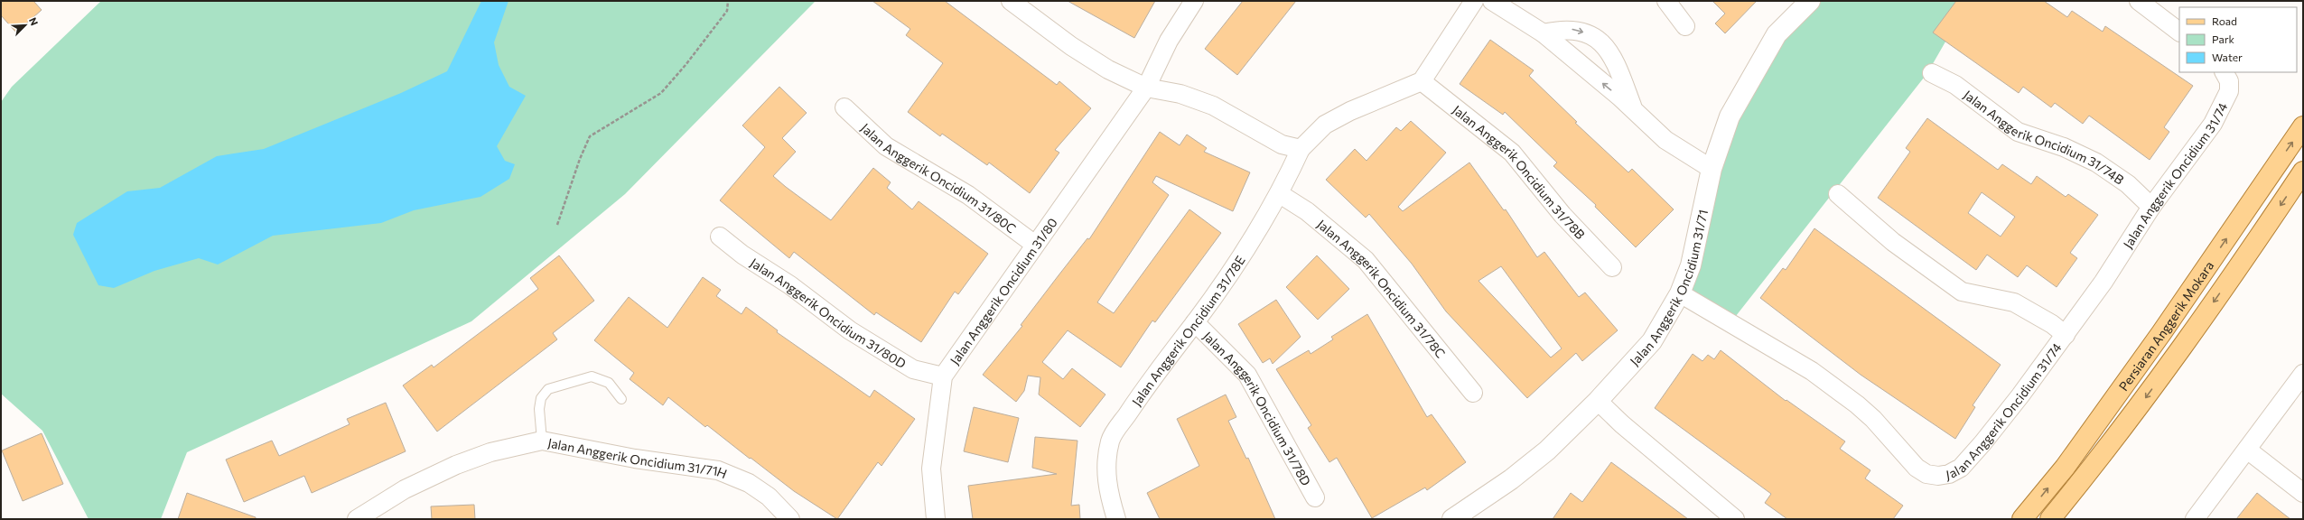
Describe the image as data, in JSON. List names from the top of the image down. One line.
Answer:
{"streets":{"main road":["Persiaran Anggerik Mokara"],"street":["Jalan Anggerik Oncidium 31/74B","Jalan Anggerik Oncidium 31/78B","Jalan Anggerik Oncidium 31/74","Jalan Anggerik Oncidium 31/80C","Jalan Anggerik Oncidium 31/71","Jalan Anggerik Oncidium 31/78C","Jalan Anggerik Oncidium 31/80","Jalan Anggerik Oncidium 31/80D","Jalan Anggerik Oncidium 31/78E","Jalan Anggerik Oncidium 31/78D","Jalan Anggerik Oncidium 31/71H"]},"crossings":[["Jalan Anggerik Oncidium 31/74B","Jalan Anggerik Oncidium 31/74"],["Jalan Anggerik Oncidium 31/74","Jalan Anggerik Oncidium 31/71"],["Jalan Anggerik Oncidium 31/80C","Jalan Anggerik Oncidium 31/80"],["Jalan Anggerik Oncidium 31/78C","Jalan Anggerik Oncidium 31/78E"],["Jalan Anggerik Oncidium 31/80","Jalan Anggerik Oncidium 31/80D"],["Jalan Anggerik Oncidium 31/78E","Jalan Anggerik Oncidium 31/78D"]],"legend":["Road","Park","Water"],"north":"top right"}
